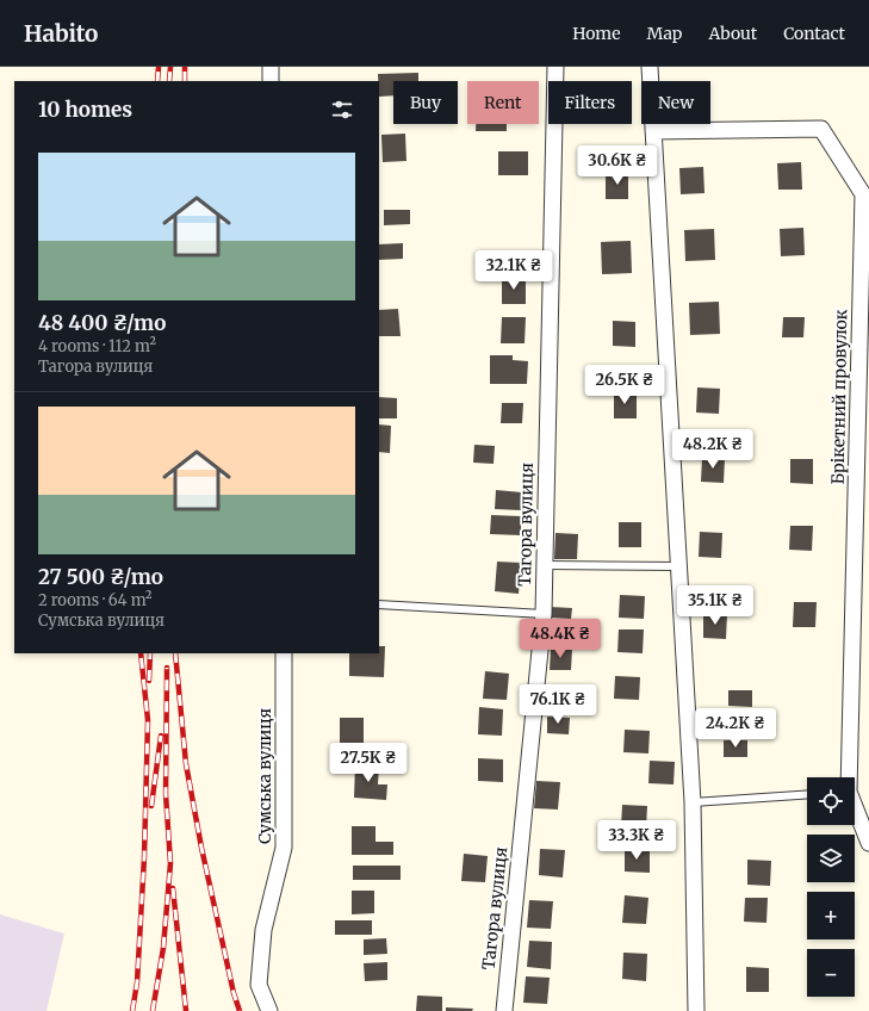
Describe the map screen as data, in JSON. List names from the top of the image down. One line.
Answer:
{"streets":{"street":["Брiкетний провулок","Тагора вулиця","Сумська вулиця"]},"page":{"header":"Habito","nav":["Home","Map","About","Contact"],"chip":["Buy","Rent","Filters","New"],"heading":"10 homes","list":[{"name":"48 400 ₴/mo","note":"4 rooms · 112 m² · Тагора вулиця"},{"name":"27 500 ₴/mo","note":"2 rooms · 64 m² · Сумська вулиця"}],"price":["30.6K ₴","32.1K ₴","26.5K ₴","48.2K ₴","35.1K ₴","48.4K ₴","76.1K ₴","24.2K ₴","27.5K ₴","33.3K ₴"],"map_buttons":["+","−"]}}
